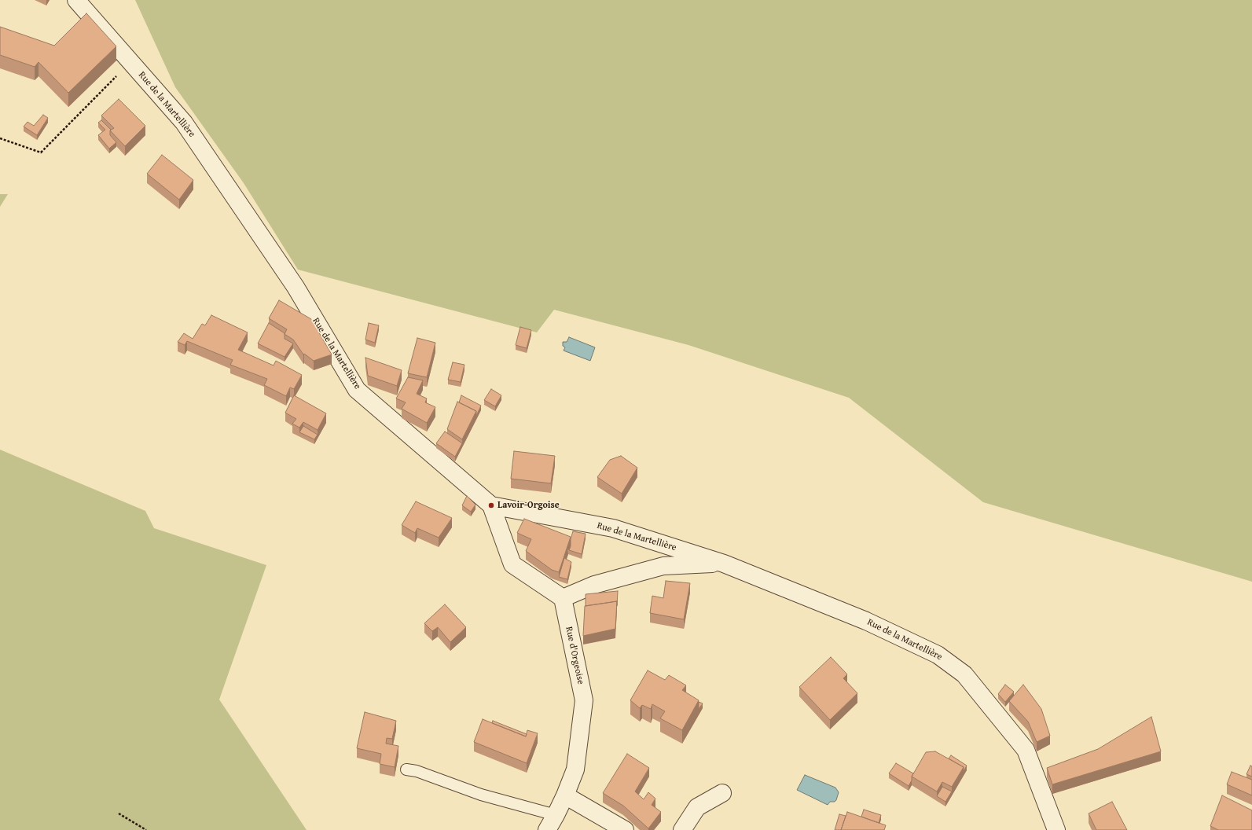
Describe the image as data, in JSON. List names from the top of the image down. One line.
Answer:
{"streets":{"street":["Rue de la Martellière","Rue d'Orgeoise"]},"crossings":[["Rue de la Martellière","Rue d'Orgeoise"]],"places":["Lavoir-Orgoise"]}
